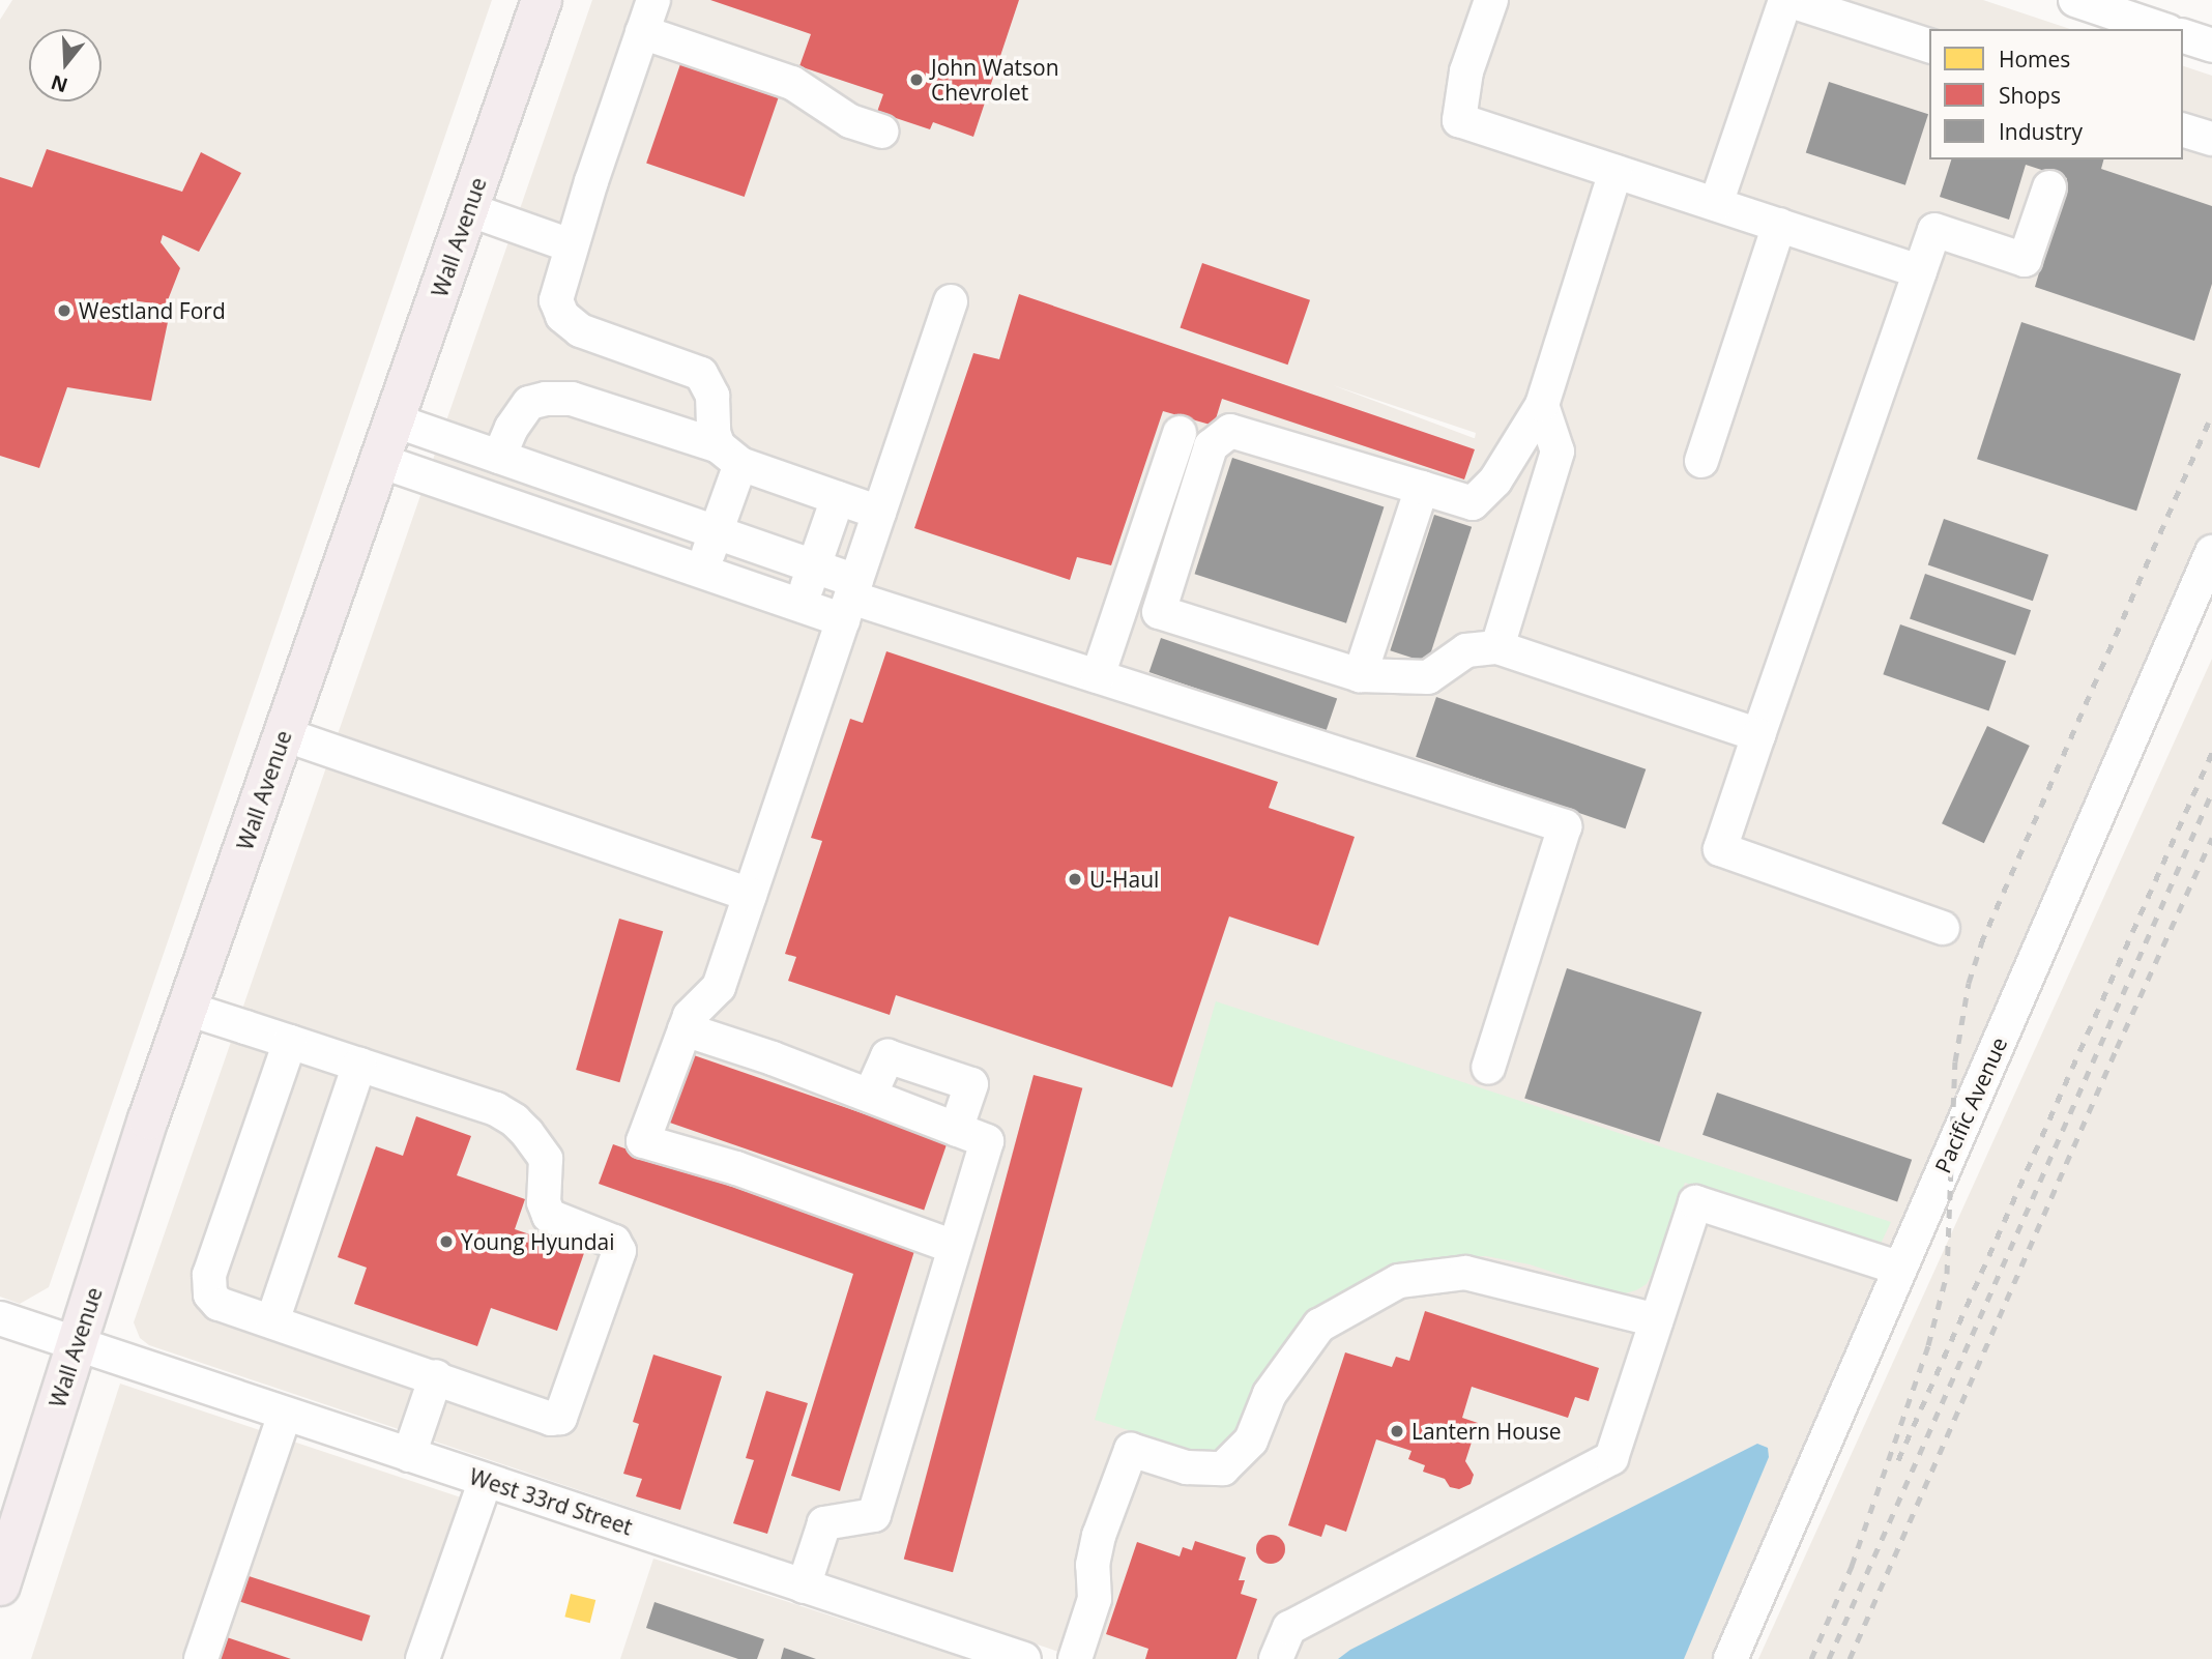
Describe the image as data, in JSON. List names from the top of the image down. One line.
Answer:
{"streets":{"main road":["Wall Avenue"],"street":["Pacific Avenue","West 33rd Street"]},"crossings":[["Wall Avenue","West 33rd Street"]],"places":["John Watson Chevrolet","Westland Ford","U-Haul","Young Hyundai","Lantern House"],"legend":["Homes","Shops","Industry"],"north":"bottom"}
